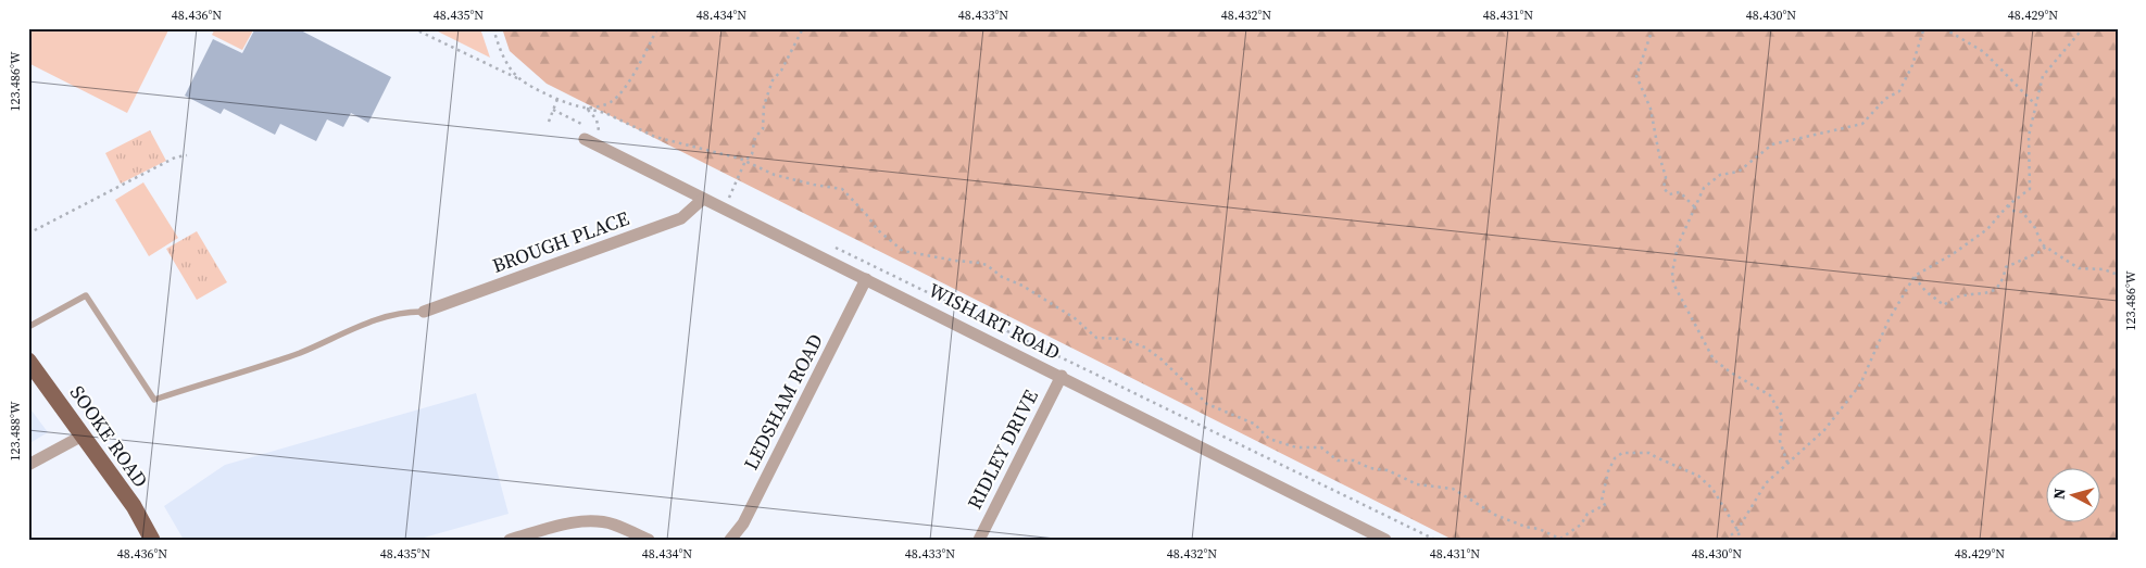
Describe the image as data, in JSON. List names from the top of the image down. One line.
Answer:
{"streets":{"main road":["SOOKE ROAD"],"street":["BROUGH PLACE","WISHART ROAD","LEDSHAM ROAD","RIDLEY DRIVE"]},"crossings":[["BROUGH PLACE","WISHART ROAD"],["WISHART ROAD","LEDSHAM ROAD"],["WISHART ROAD","RIDLEY DRIVE"]],"north":"left","coordinates":["48.436°N","48.435°N","48.434°N","48.433°N","48.432°N","48.431°N","48.430°N","48.429°N","123.486°W","123.488°W"]}
